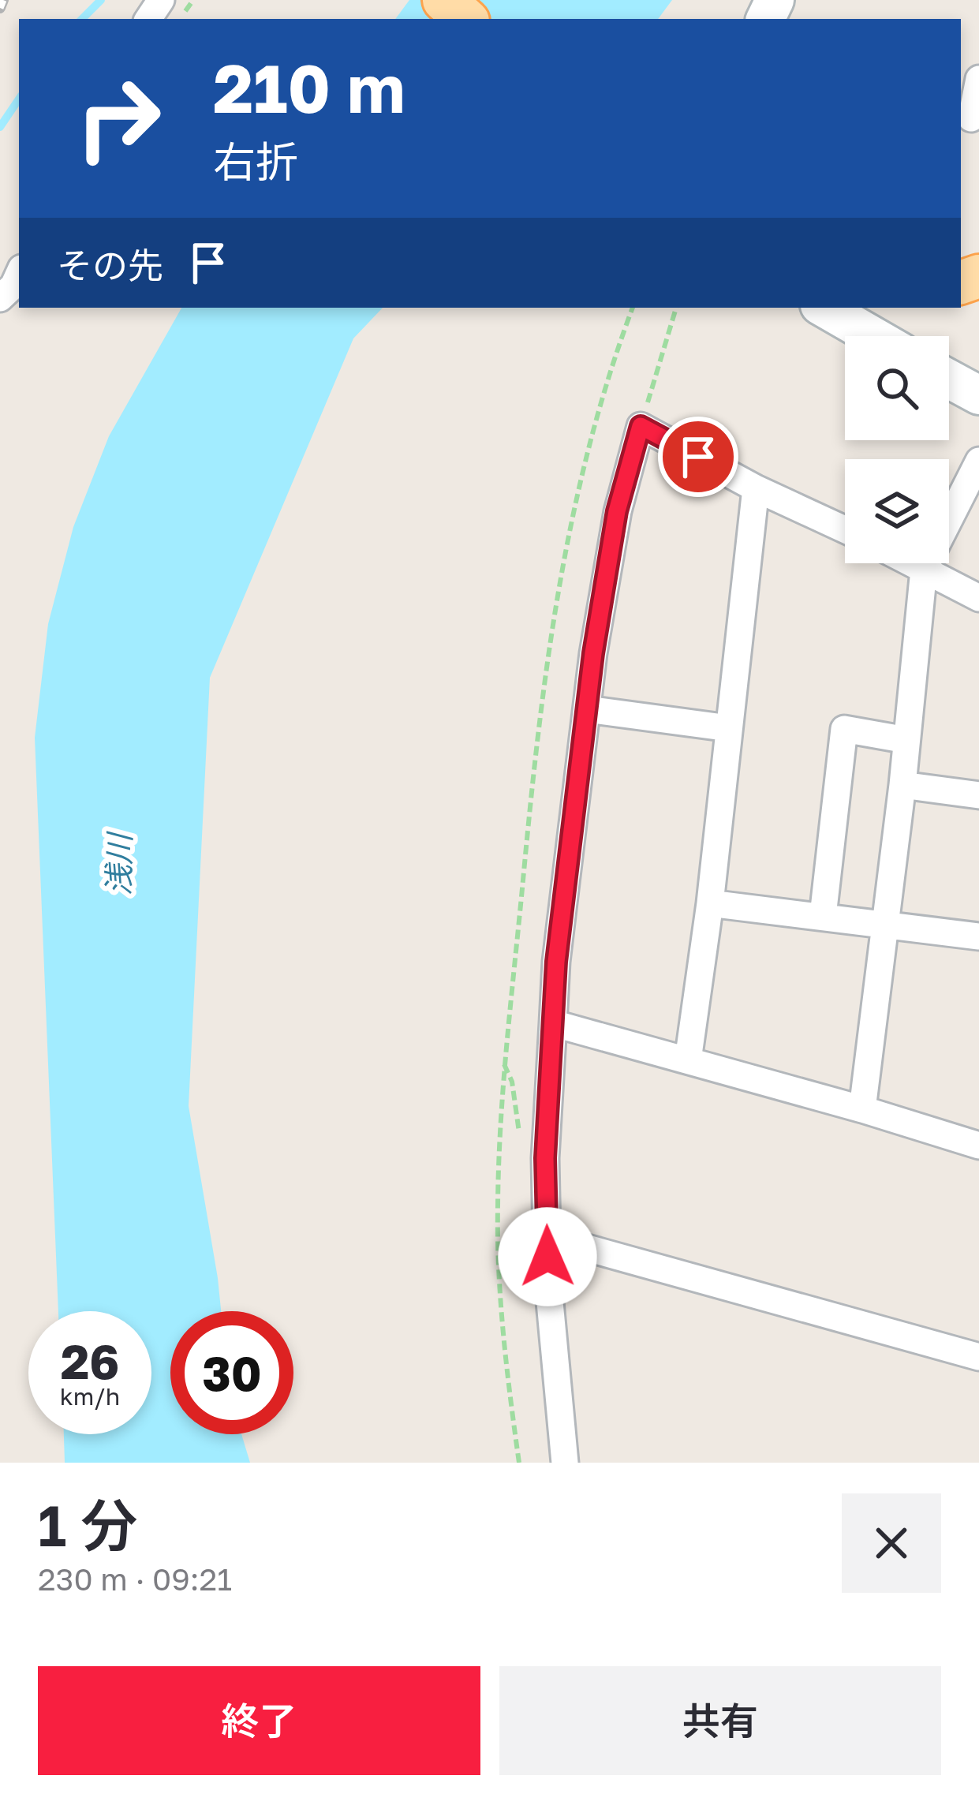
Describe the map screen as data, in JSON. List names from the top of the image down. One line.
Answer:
{"water":["浅川"],"page":{"turn":["210 m","右折"],"then":"その先","speed":"26 km/h","limit":"30","heading":["1 分","230 m · 09:21"],"buttons":["終了","共有"]}}
